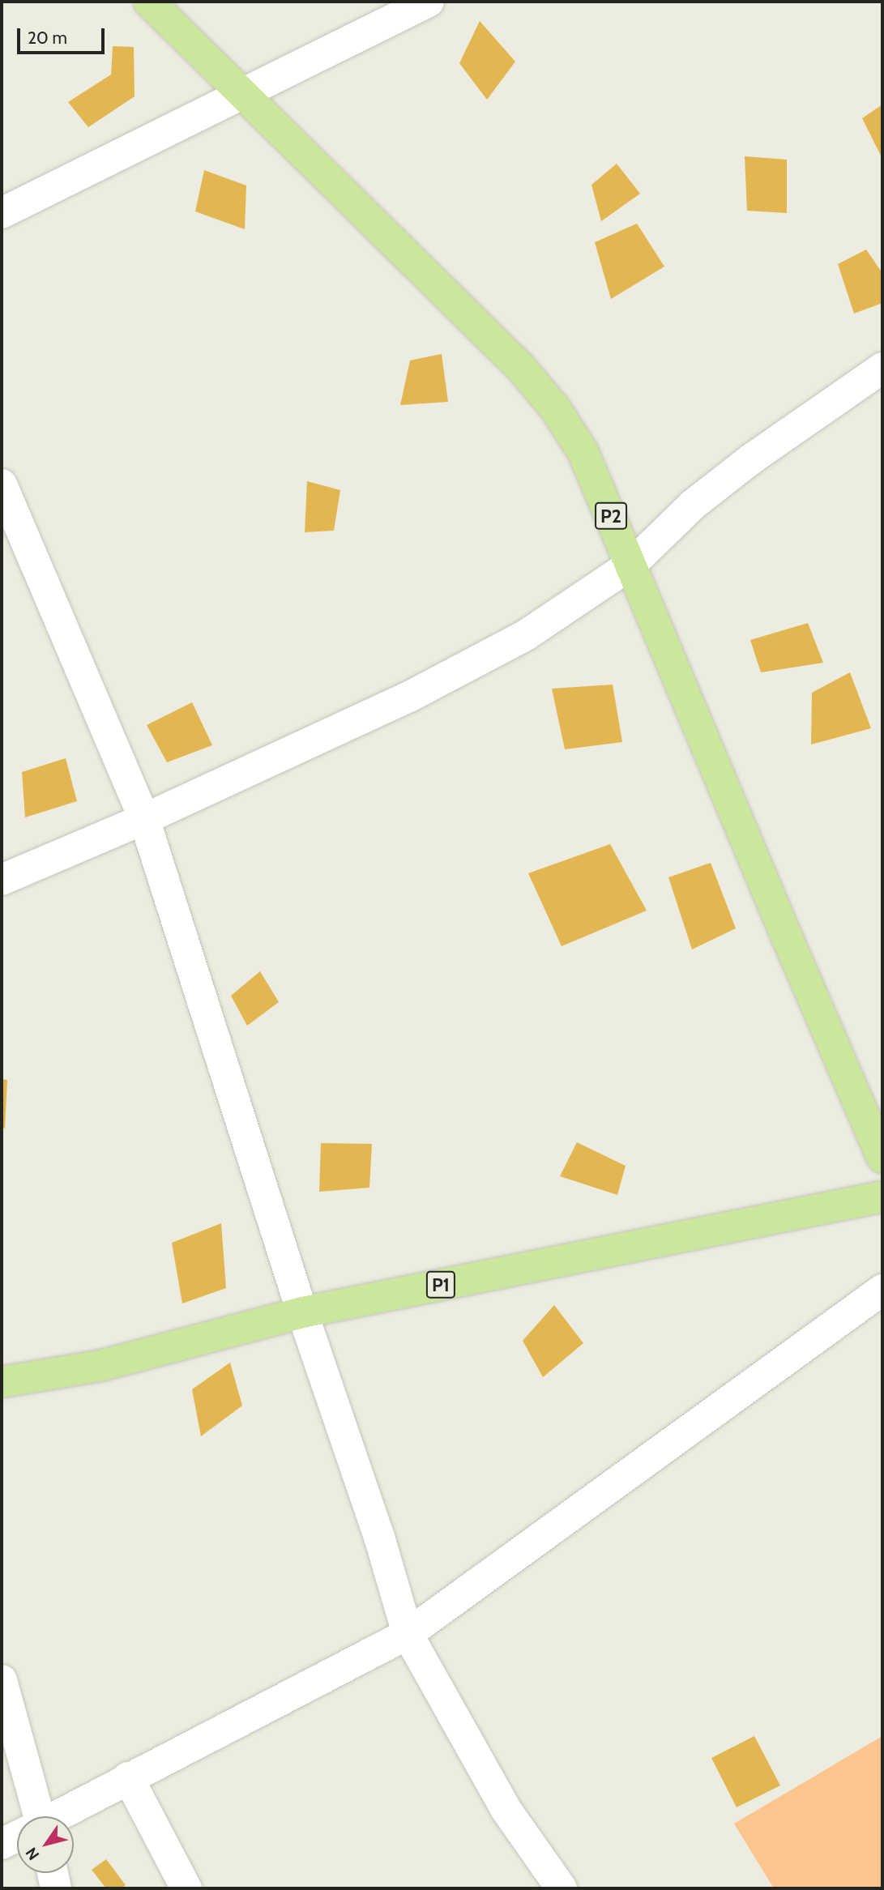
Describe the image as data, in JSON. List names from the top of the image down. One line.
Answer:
{"streets":{"main road":["P2","P1"]},"scale_bar":"20 m","north":"bottom left"}
